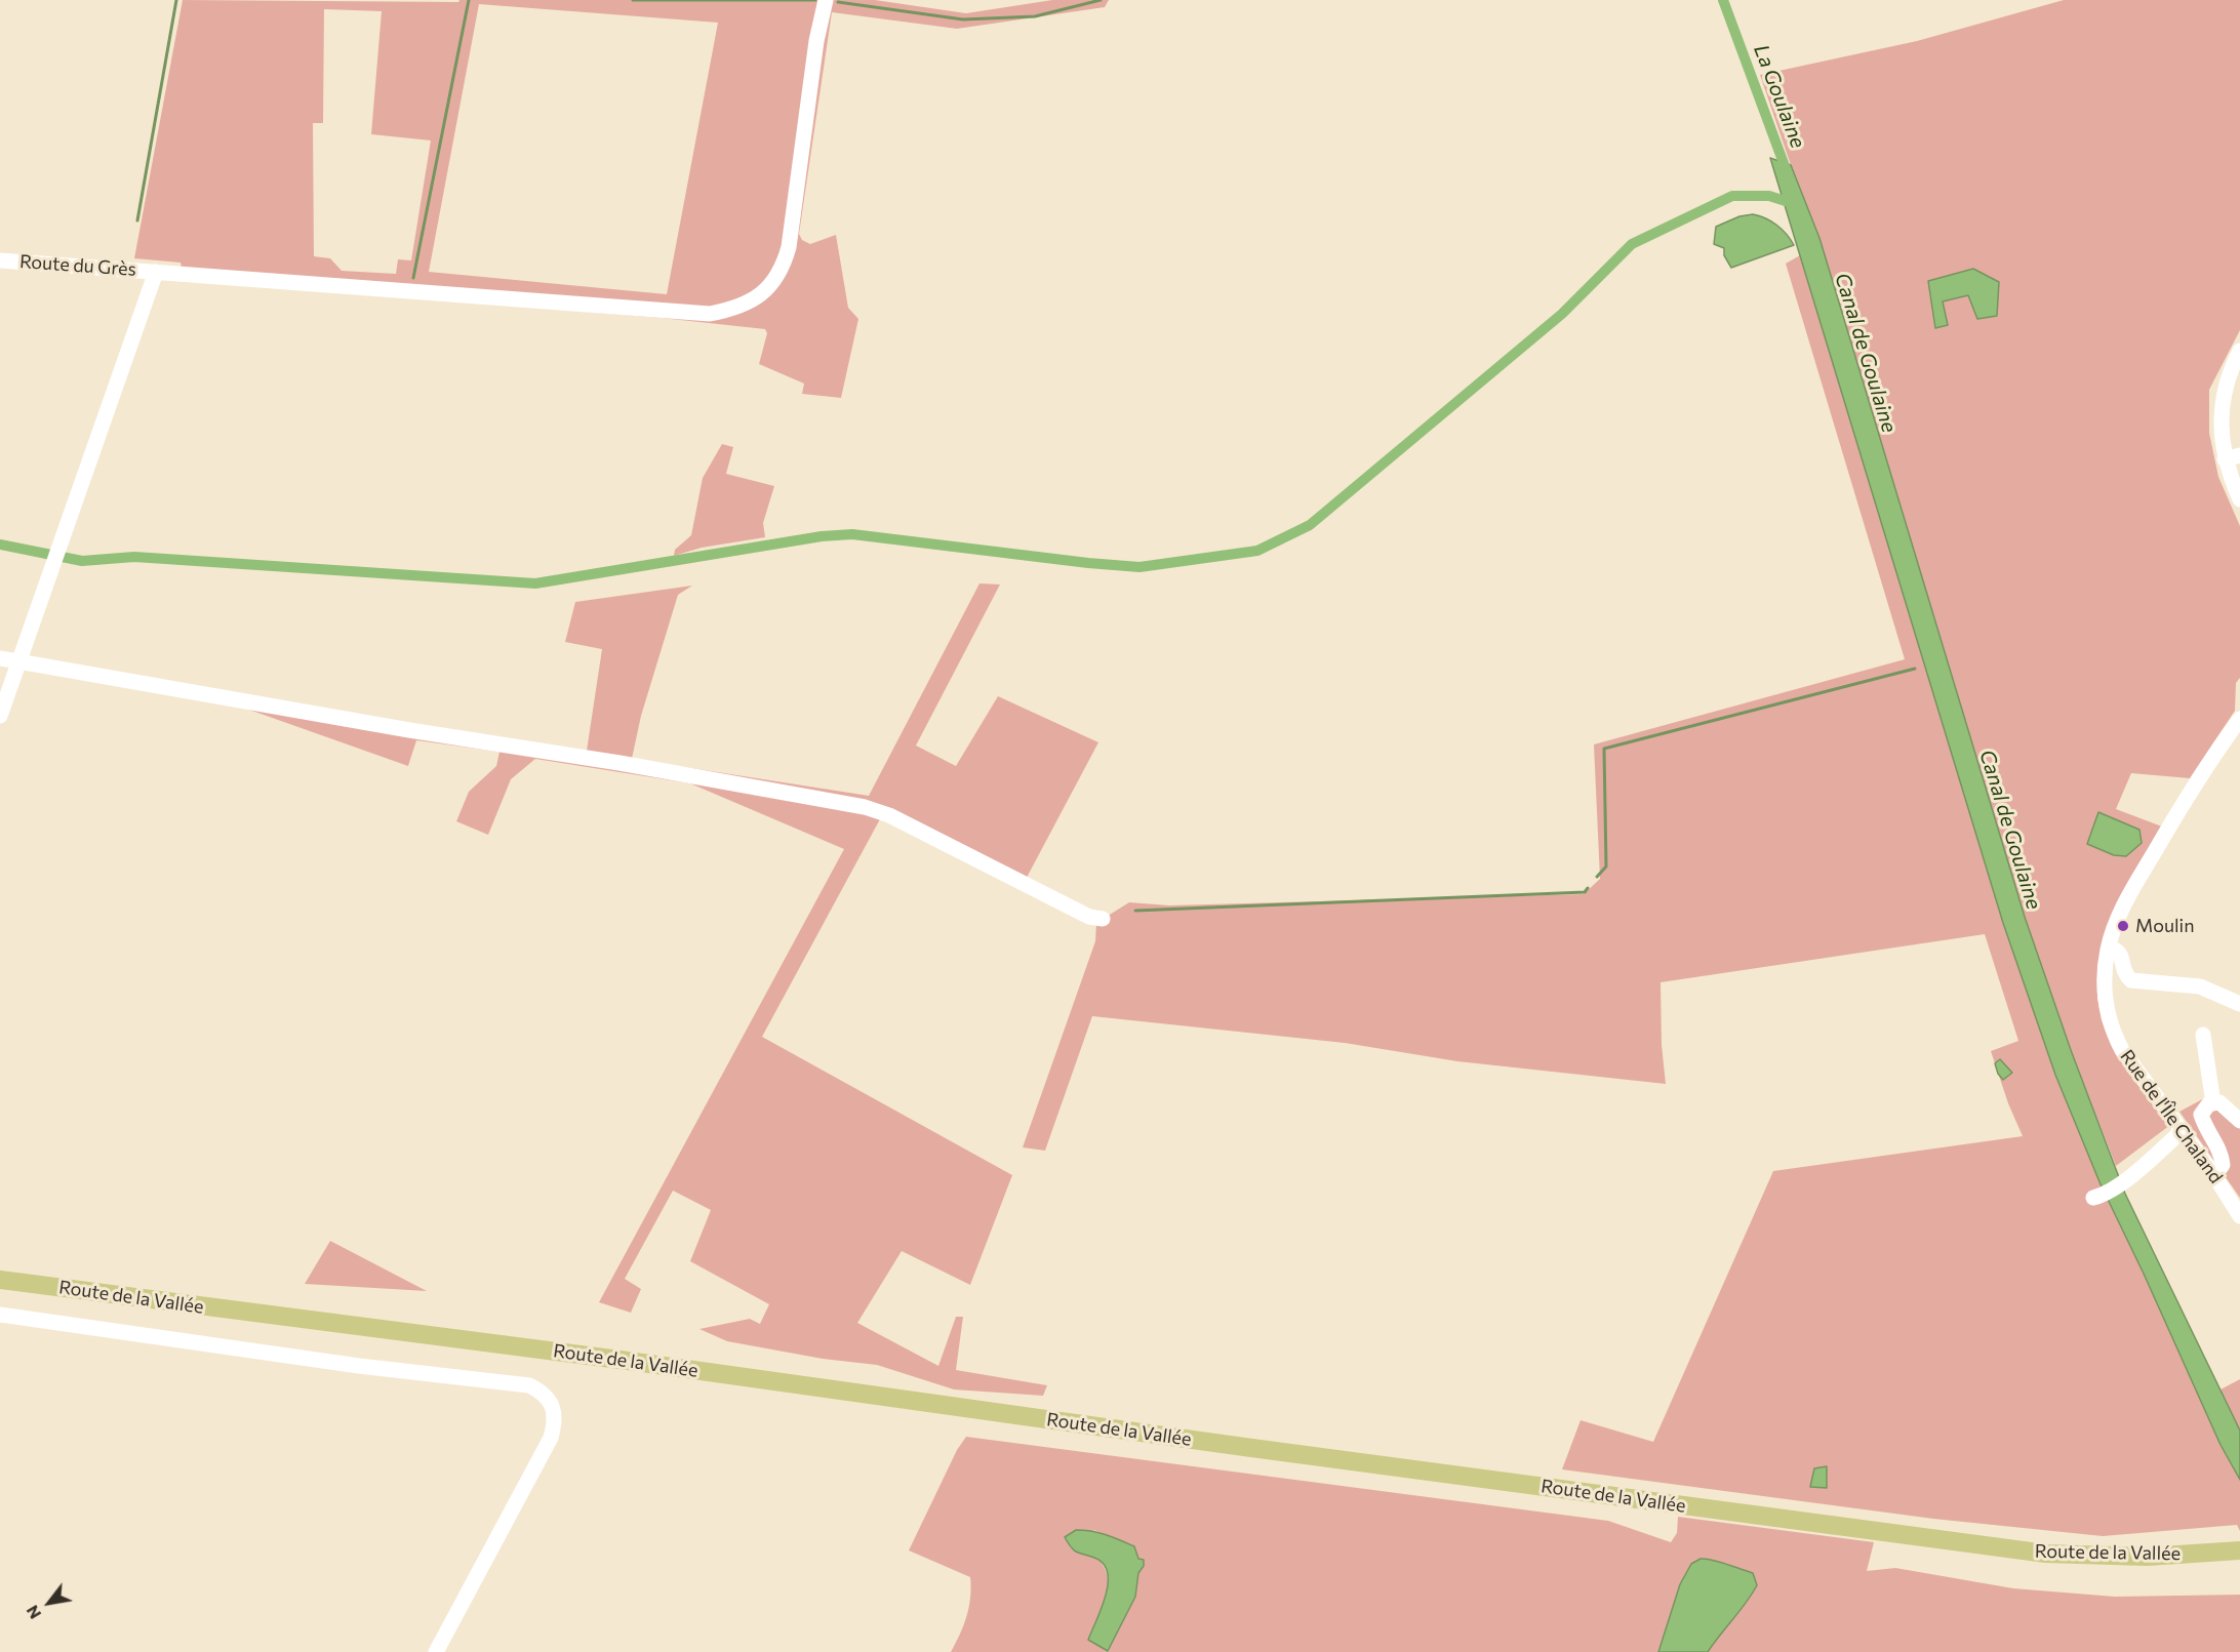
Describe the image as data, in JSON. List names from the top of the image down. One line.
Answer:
{"streets":{"main road":["Route de la Vallée"],"street":["Route du Grès","Rue de l'Île Chaland"]},"water":["La Goulaine","Canal de Goulaine"],"places":["Moulin"],"north":"bottom left"}
